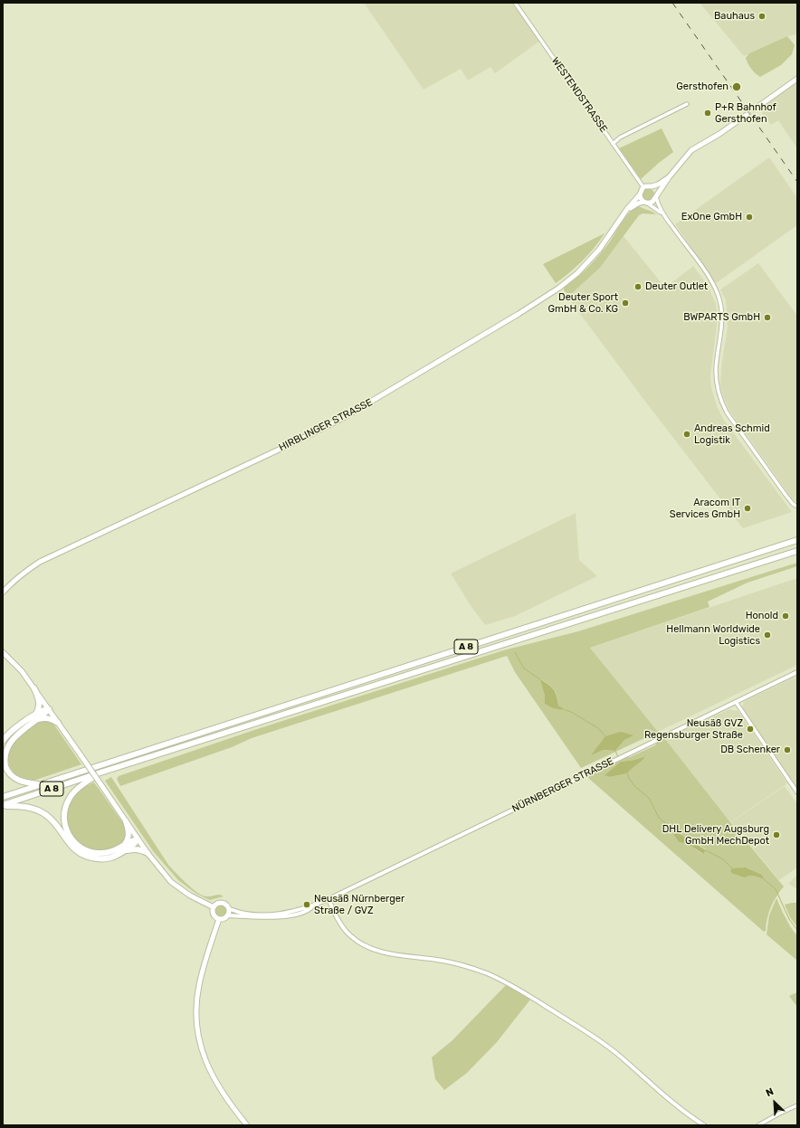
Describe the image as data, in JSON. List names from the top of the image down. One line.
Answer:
{"streets":{"highway":["A 8"],"main road":["HIRBLINGER STRASSE"],"street":["WESTENDSTRASSE","NÜRNBERGER STRASSE"]},"crossings":[["WESTENDSTRASSE","HIRBLINGER STRASSE"]],"places":["Bauhaus","Gersthofen","P+R Bahnhof Gersthofen","ExOne GmbH","Deuter Outlet","Deuter Sport GmbH & Co. KG","BWPARTS GmbH","Andreas Schmid Logistik","Aracom IT Services GmbH","Honold","Hellmann Worldwide Logistics","Neusäß GVZ Regensburger Straße","DB Schenker","DHL Delivery Augsburg GmbH MechDepot","Neusäß Nürnberger Straße / GVZ"],"north":"top left"}
